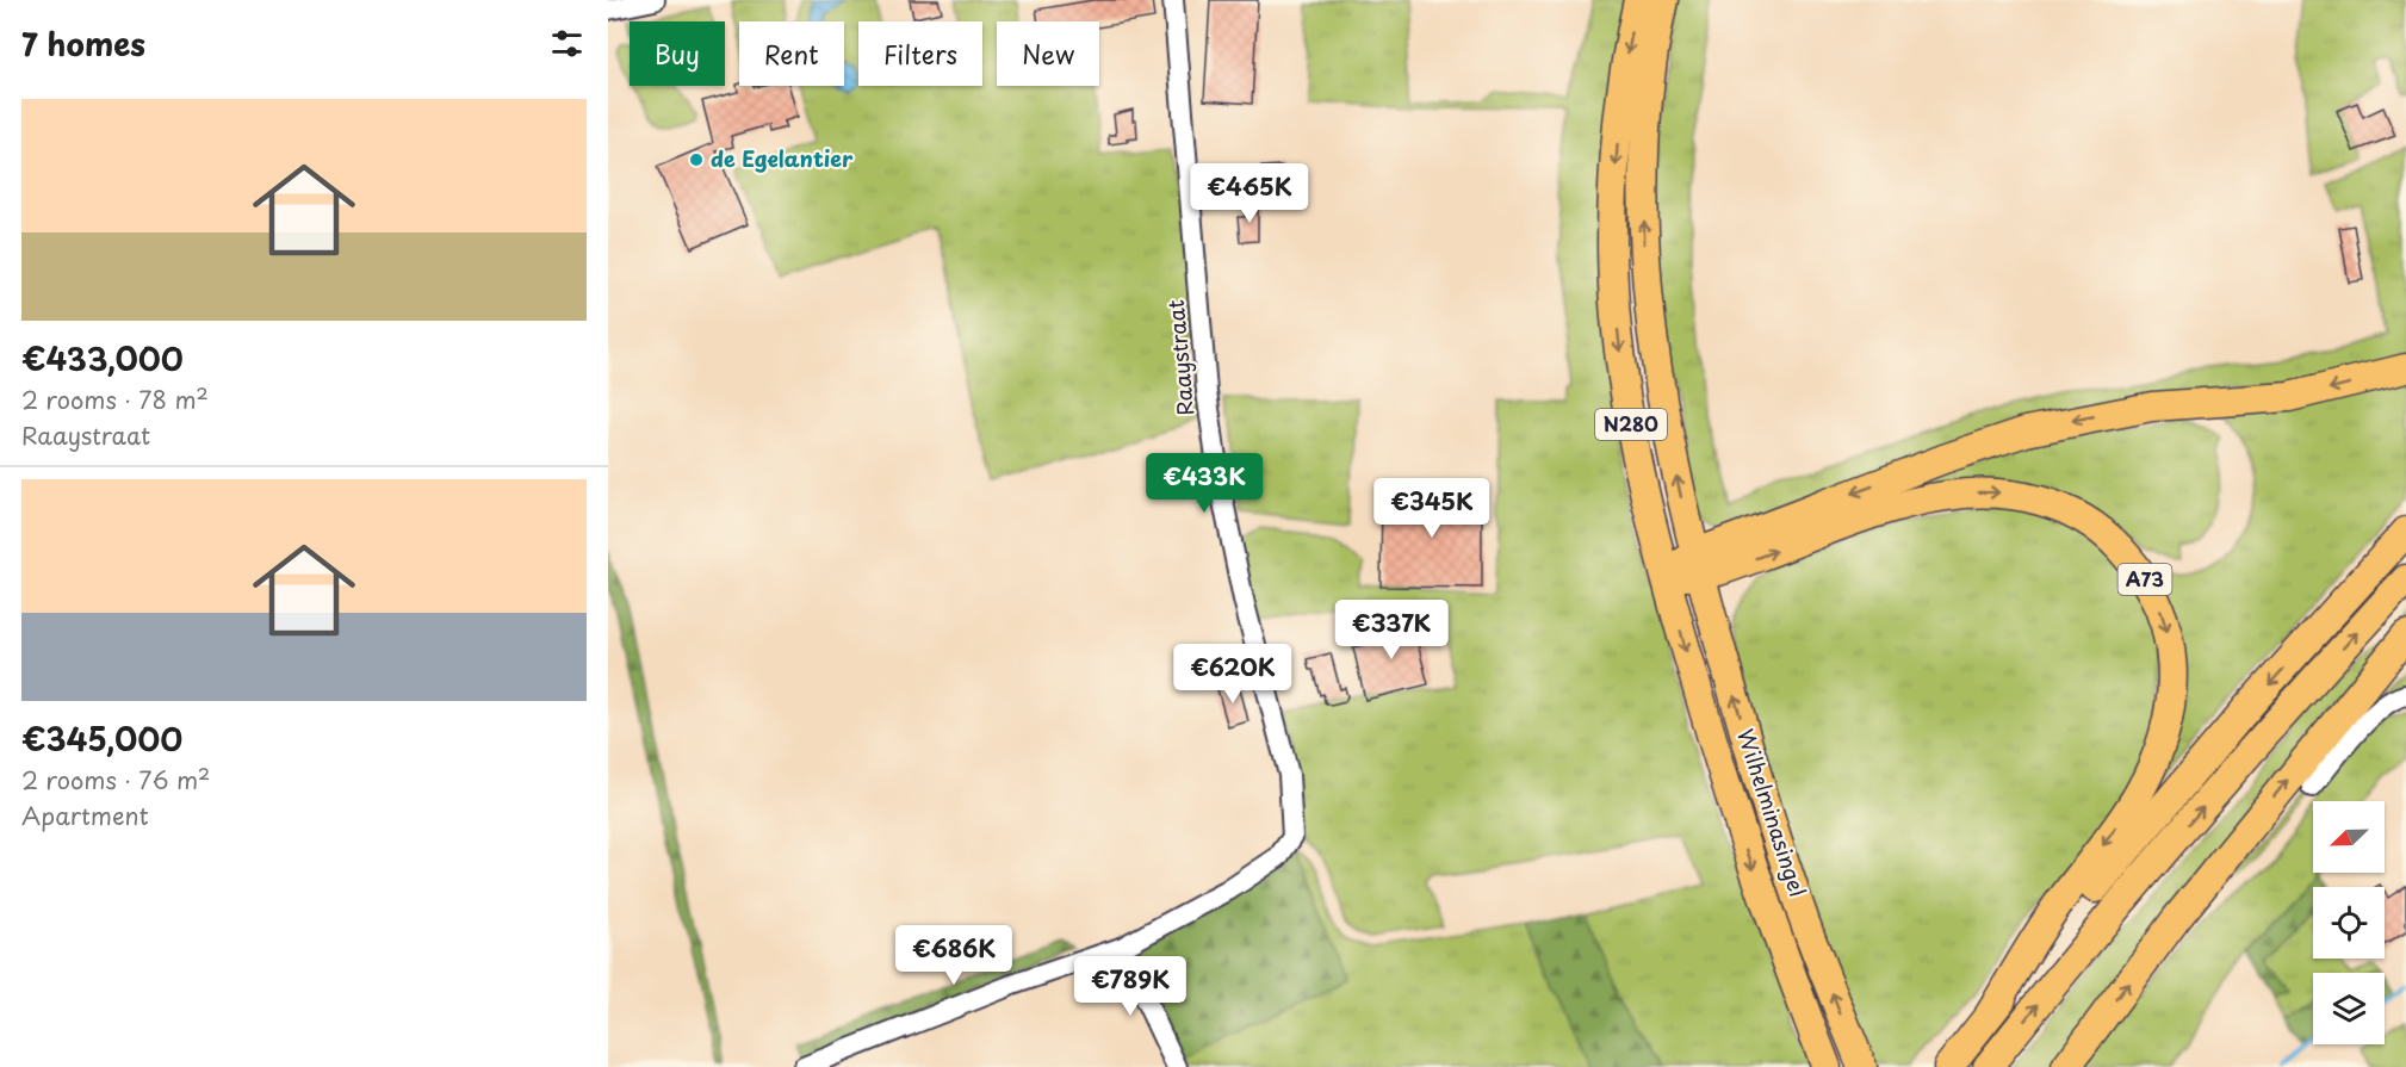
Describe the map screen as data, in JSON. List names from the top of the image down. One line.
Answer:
{"streets":{"highway":["N280","A73","Wilhelminasingel"],"street":["Raaystraat"]},"crossings":[["N280","A73"],["N280","Wilhelminasingel"],["A73","Wilhelminasingel"]],"places":["de Egelantier"],"north":"bottom left","page":{"heading":"7 homes","chip":["Buy","Rent","Filters","New"],"list":[{"name":"€433,000","note":"2 rooms · 78 m² · Raaystraat"},{"name":"€345,000","note":"2 rooms · 76 m² · Apartment"}],"price":["€465K","€433K","€345K","€337K","€620K","€686K","€789K"]}}
